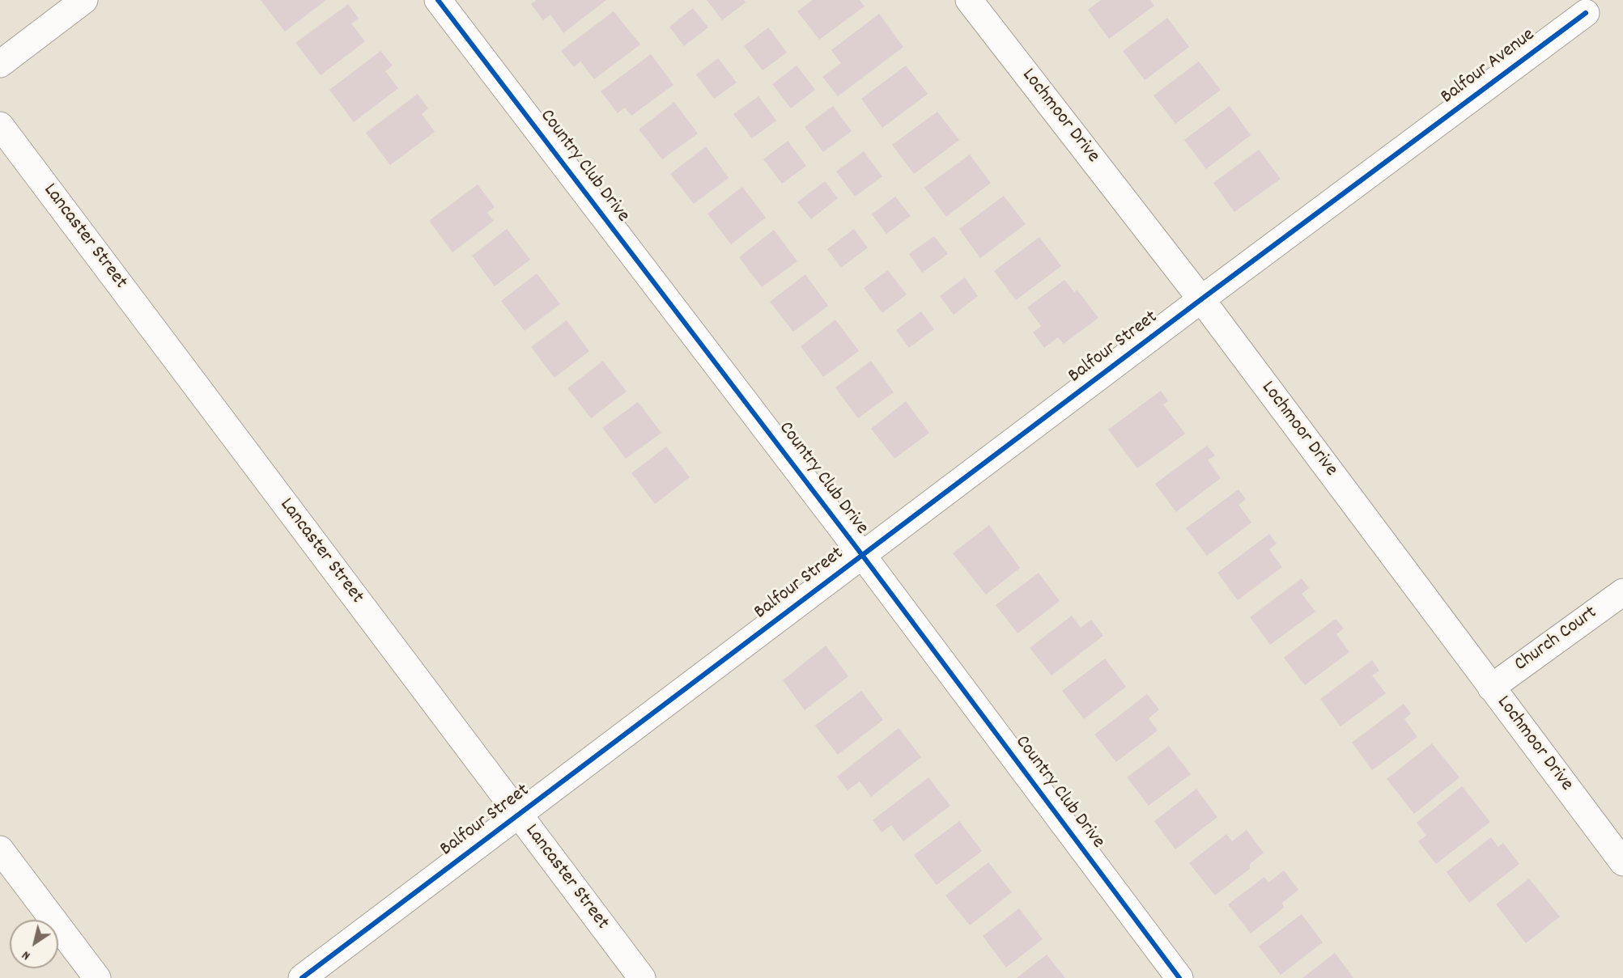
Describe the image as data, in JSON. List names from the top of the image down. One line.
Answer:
{"streets":{"street":["Balfour Avenue","Lochmoor Drive","Country Club Drive","Lancaster Street","Balfour Street","Church Court"]},"crossings":[["Balfour Avenue","Balfour Street"],["Lochmoor Drive","Balfour Street"],["Lochmoor Drive","Church Court"],["Country Club Drive","Balfour Street"],["Lancaster Street","Balfour Street"]],"north":"bottom left"}
